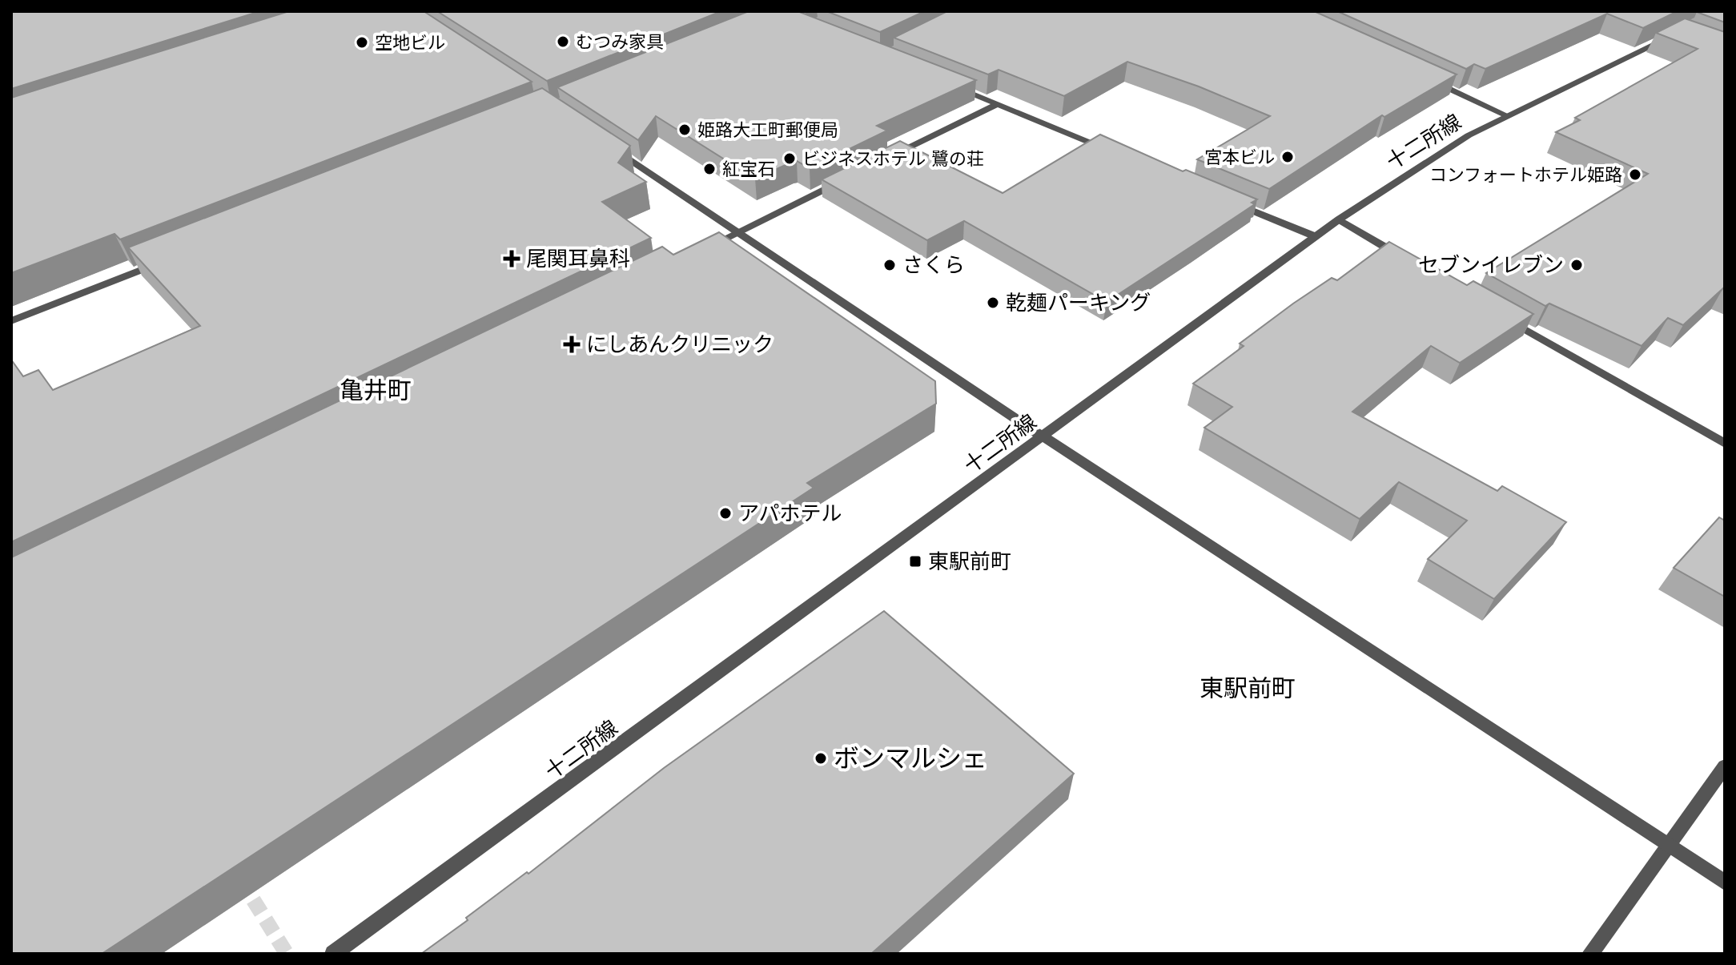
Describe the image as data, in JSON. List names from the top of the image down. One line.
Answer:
{"streets":{"street":["十二所線"]},"districts":["亀井町","東駅前町"],"places":{"other":["むつみ家具","空地ビル","姫路大工町郵便局","宮本ビル","ビジネスホテル 鷺の荘","紅宝石","コンフォートホテル姫路","さくら","セブンイレブン","乾麺パーキング","アパホテル","ボンマルシェ"],"health":["尾関耳鼻科","にしあんクリニック"],"transit":["東駅前町"]}}
